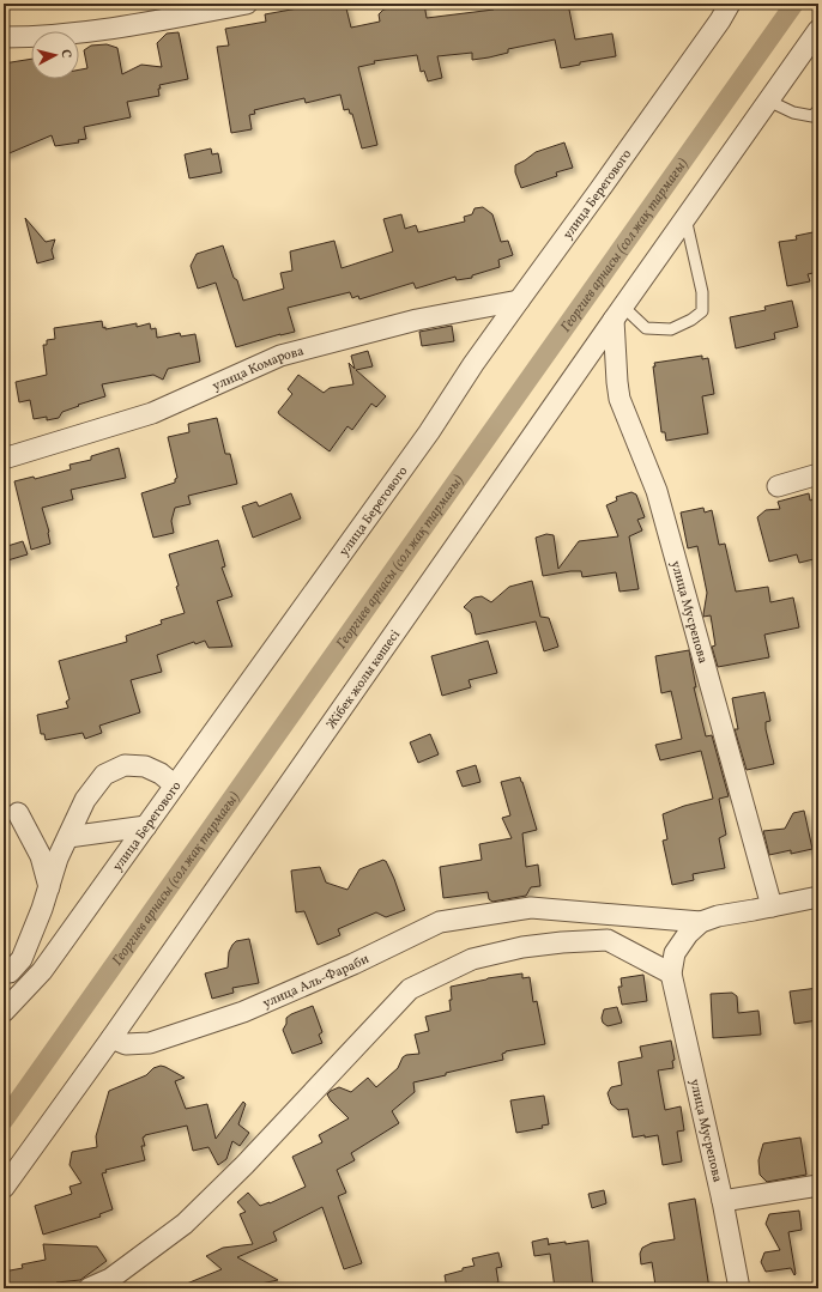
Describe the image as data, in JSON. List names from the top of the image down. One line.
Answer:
{"streets":{"street":["улица Берегового","улица Комарова","улица Мусрепова","Жібек жолы көшесі","улица Аль-Фараби"]},"crossings":[["улица Берегового","улица Комарова"],["улица Мусрепова","Жібек жолы көшесі"],["улица Мусрепова","улица Аль-Фараби"],["Жібек жолы көшесі","улица Аль-Фараби"]],"water":["Георгиев арнасы (сол жақ тармағы)"],"north":"right"}
